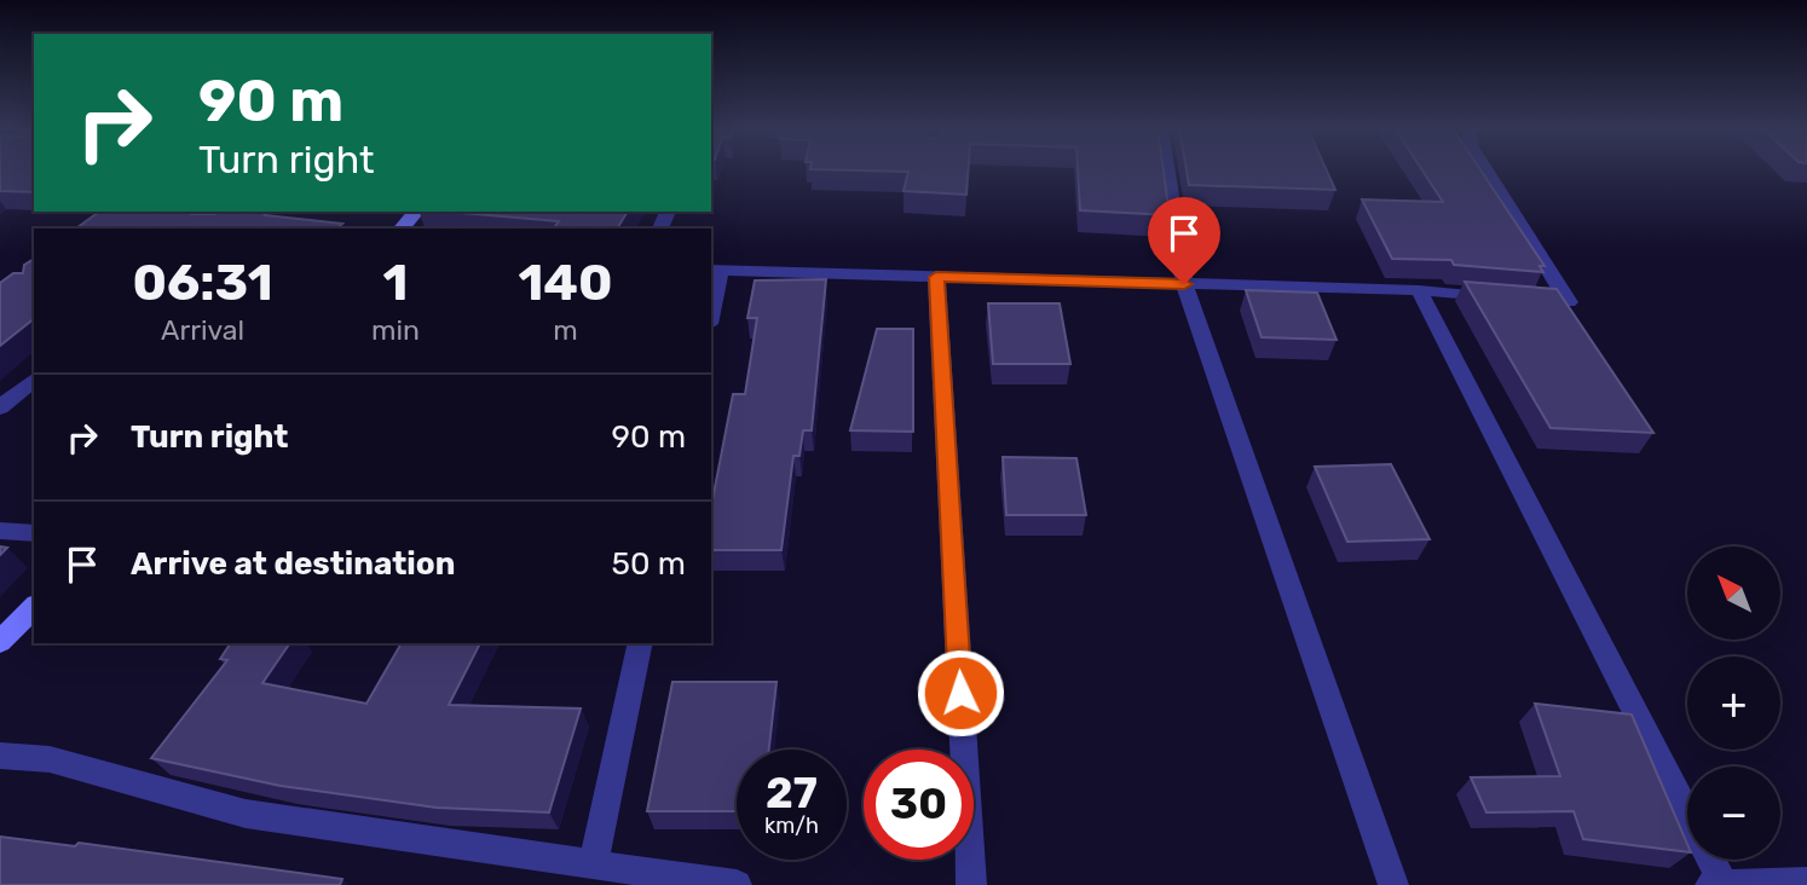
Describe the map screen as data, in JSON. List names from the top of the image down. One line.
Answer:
{"north":"top left","page":{"turn":["90 m","Turn right"],"eta":["06:31","Arrival","1","min","140","m"],"list":[{"name":"Turn right","value":"90 m"},{"name":"Arrive at destination","value":"50 m"}],"map_buttons":["+","−"],"speed":"27 km/h","limit":"30"}}
